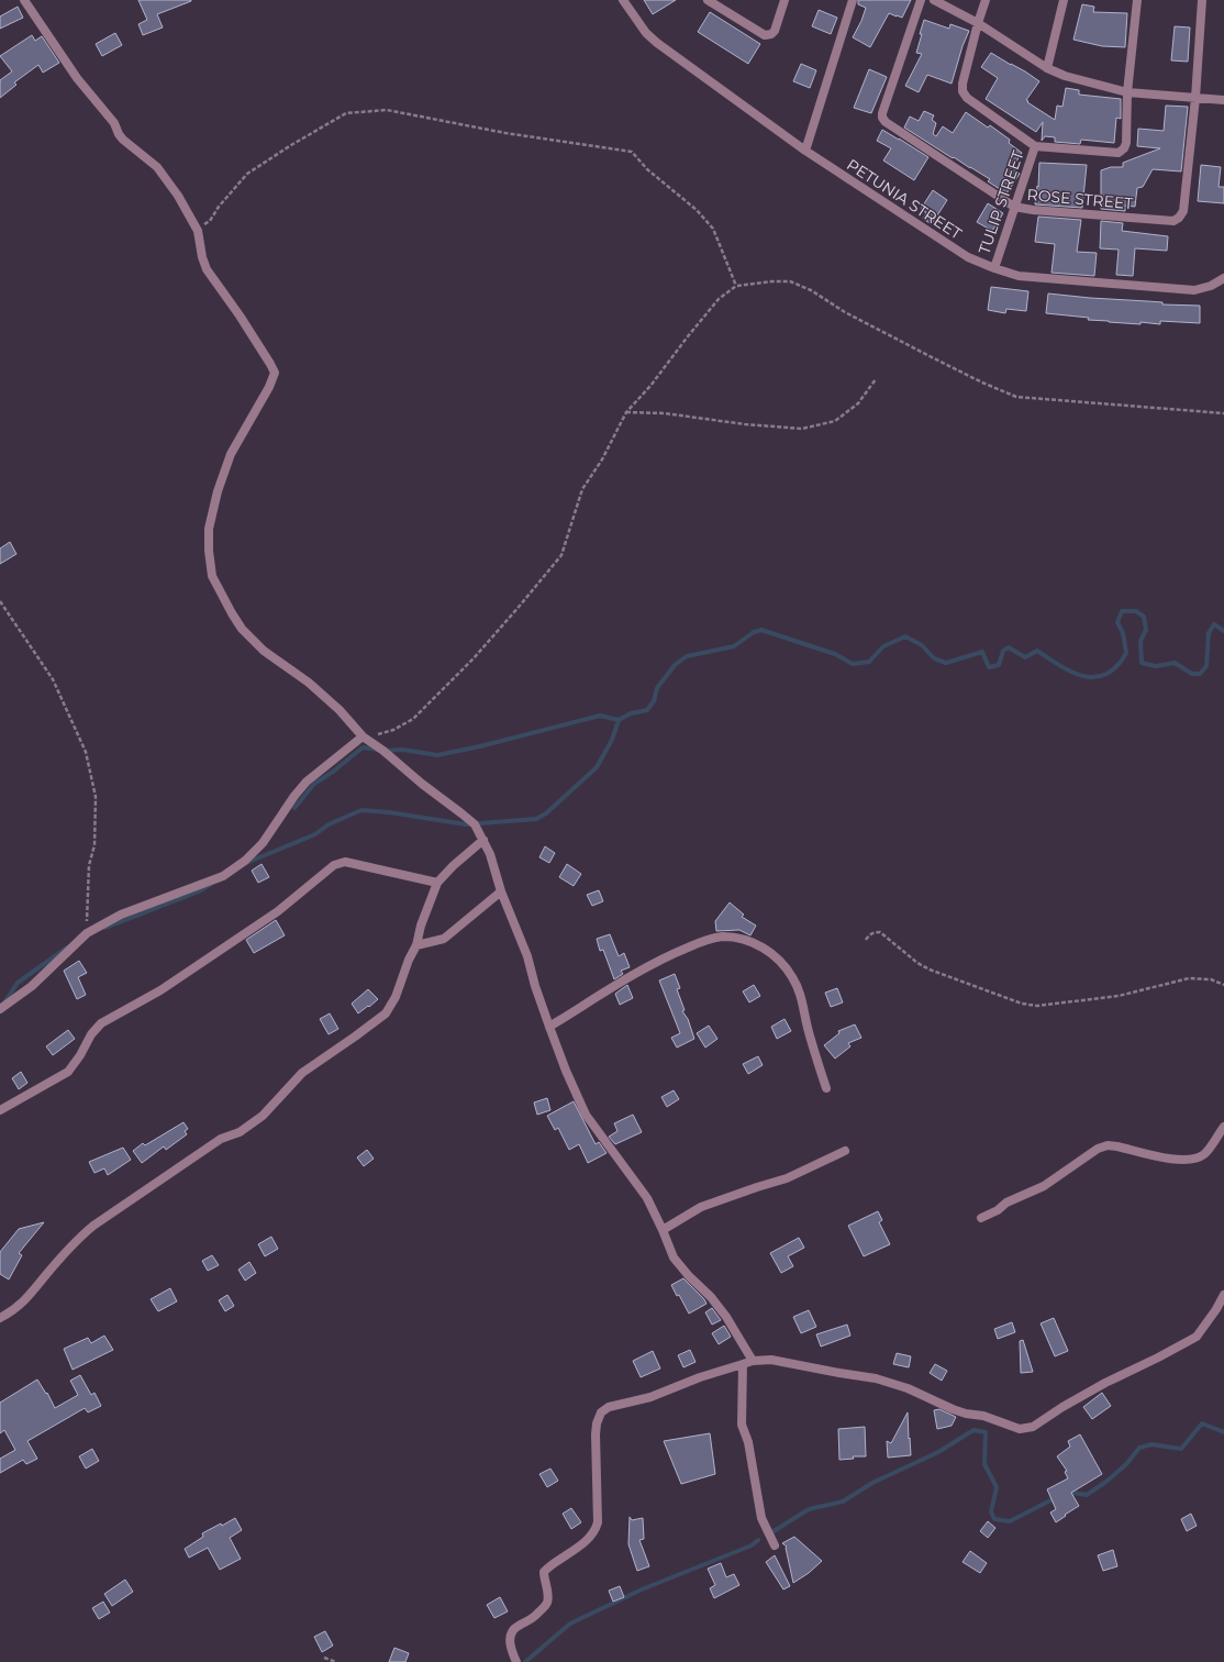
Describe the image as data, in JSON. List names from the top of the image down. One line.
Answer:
{"streets":{"street":["PETUNIA STREET","ROSE STREET","TULIP STREET"]},"crossings":[["PETUNIA STREET","TULIP STREET"],["ROSE STREET","TULIP STREET"]]}
